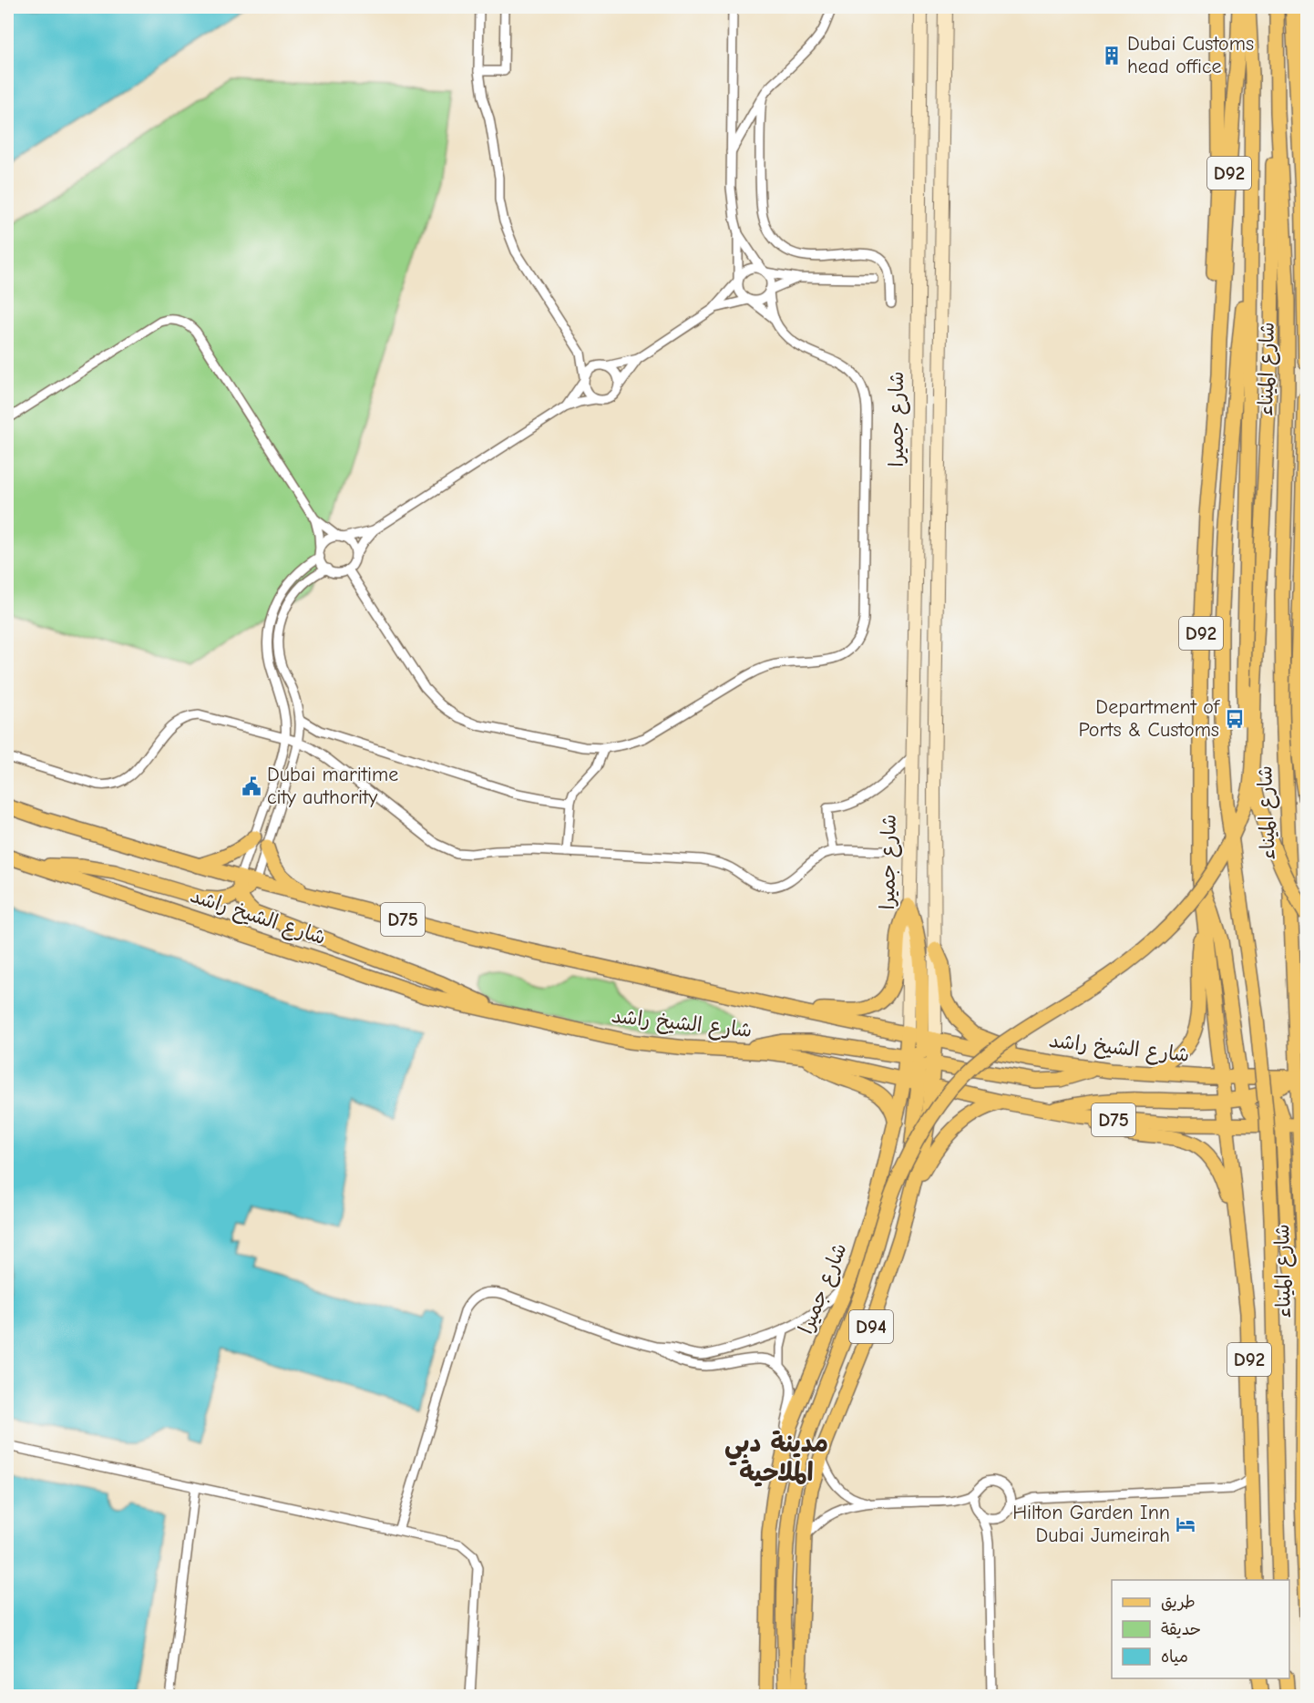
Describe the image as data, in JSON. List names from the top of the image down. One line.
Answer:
{"streets":{"main road":["D92","شارع الميناء","شارع جميرا","شارع الشيخ راشد","D75","D94"]},"crossings":[["شارع الميناء","شارع الشيخ راشد"],["شارع جميرا","شارع الشيخ راشد"]],"districts":["مدينة دبي الملاحية"],"places":{"building":["Dubai Customs head office"],"bus stop":["Department of Ports & Customs"],"public building":["Dubai maritime city authority"],"hotel":["Hilton Garden Inn Dubai Jumeirah"]},"legend":["طريق","حديقة","مياه"]}
